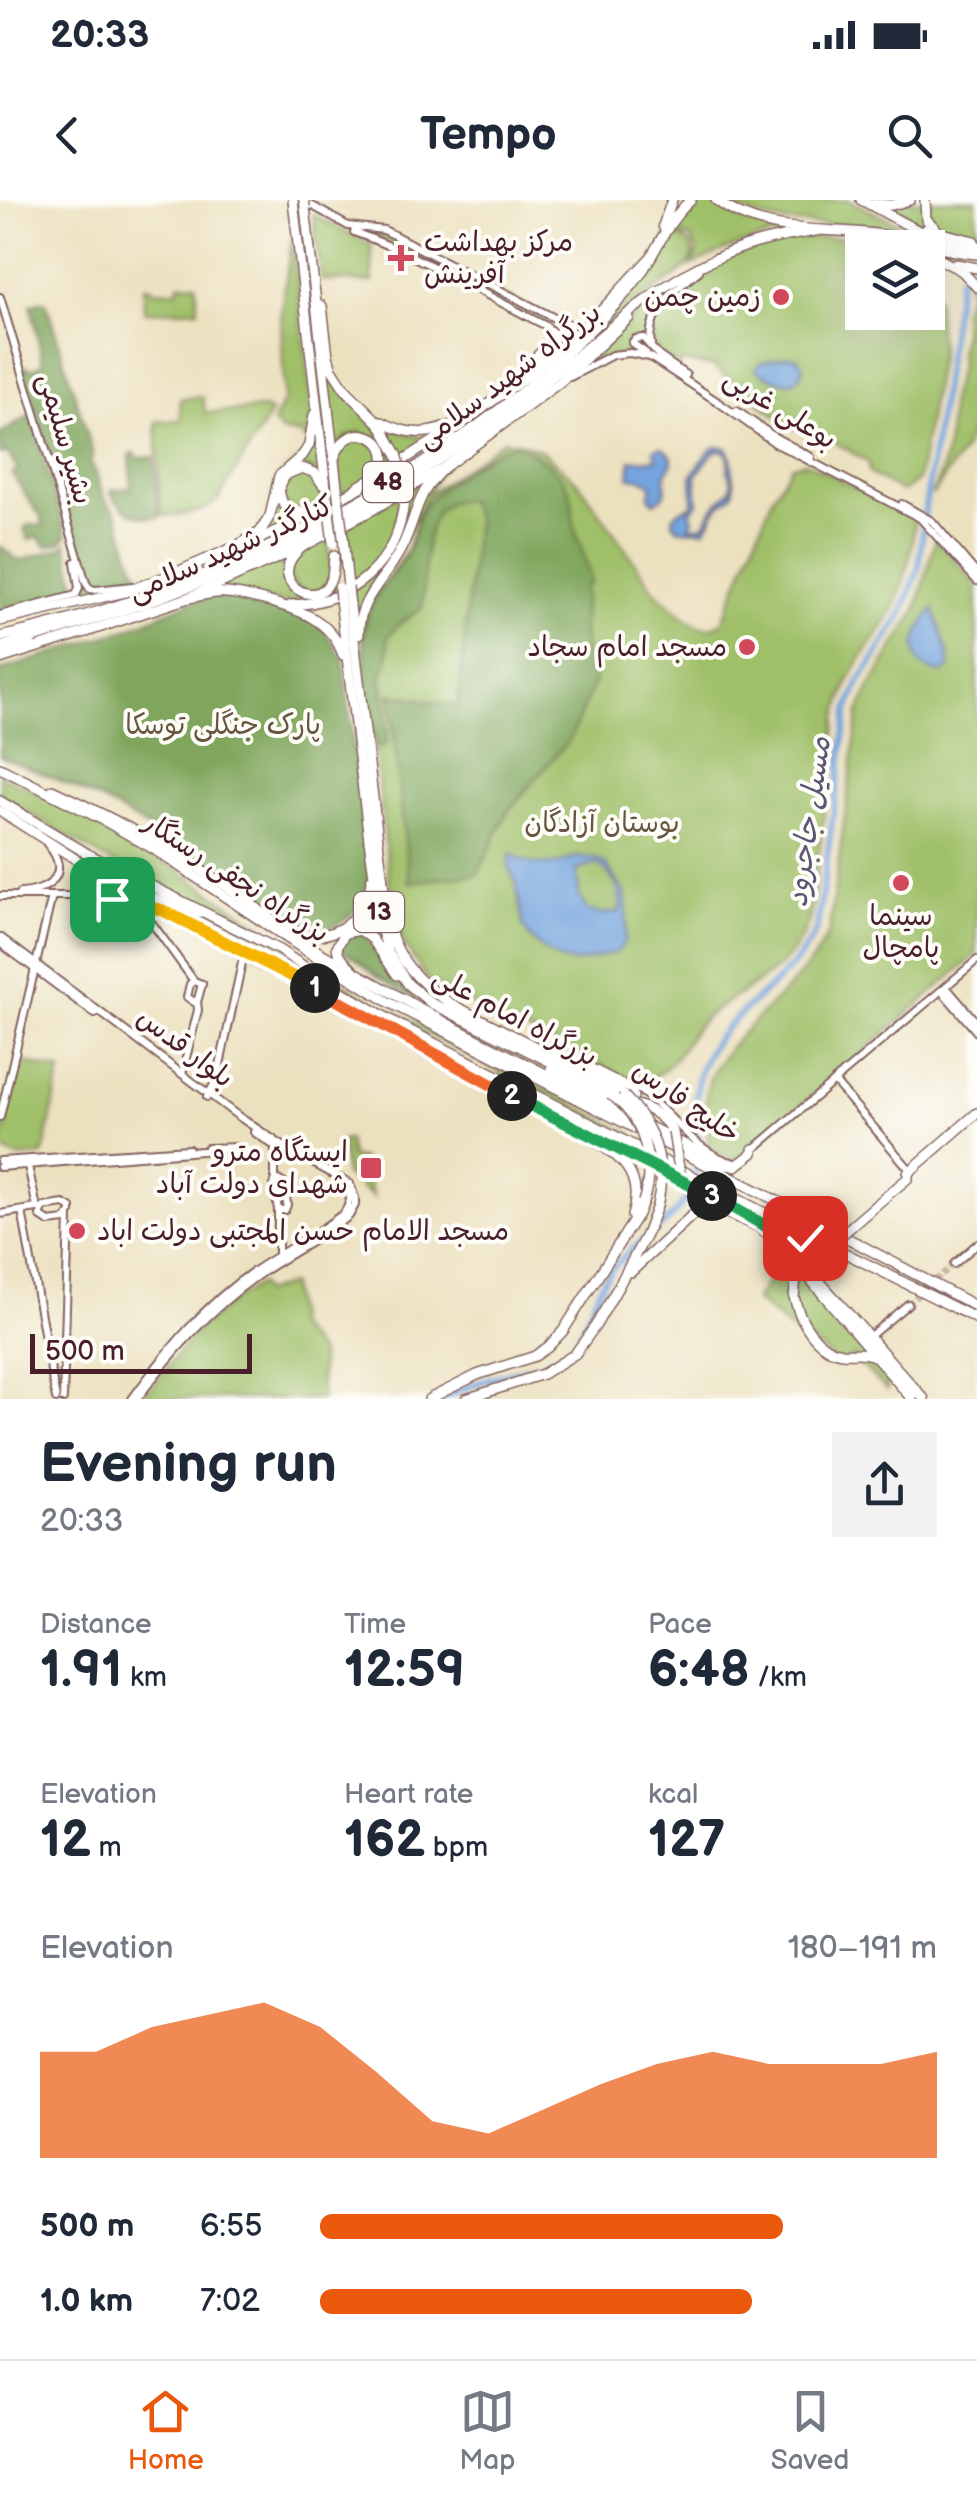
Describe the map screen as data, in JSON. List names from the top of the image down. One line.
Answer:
{"streets":{"main road":["بزرگراه شهید سلامی","بوعلی غربی","بشیر سلیمی","48","کنارگذر شهید سلامی","بزرگراه نجفی رستگار","13","بزرگراه امام علی","بلوار قدس","خلیج فارس"]},"crossings":[["بزرگراه شهید سلامی","کنارگذر شهید سلامی"],["کنارگذر شهید سلامی","بزرگراه امام علی"],["بزرگراه نجفی رستگار","خلیج فارس"]],"water":["مسیل جاجرود"],"parks":["پارک جنگلی توسکا","بوستان آزادگان"],"places":{"health":["مرکز بهداشت آفرینش"],"other":["زمین چمن","مسجد امام سجاد","سینما پامچال","مسجد الامام حسن المجتبى دولت اباد"],"transit":["ایستگاه مترو شهدای دولت آباد"]},"scale_bar":"500 m","page":{"status":"20:33","header":"Tempo","pins":["1","2","3"],"scale":"500 m","heading":["Evening run","20:33"],"stats":[["Distance","1.91 km"],["Time","12:59"],["Pace","6:48 /km"],["Elevation","12 m"],["Heart rate","162 bpm"],["kcal","127"]],"chart":["Elevation","180–191 m"],"list":[{"name":"500 m","note":"6:55"},{"name":"1.0 km","note":"7:02"}],"tabs":["Home","Map","Saved"]}}
